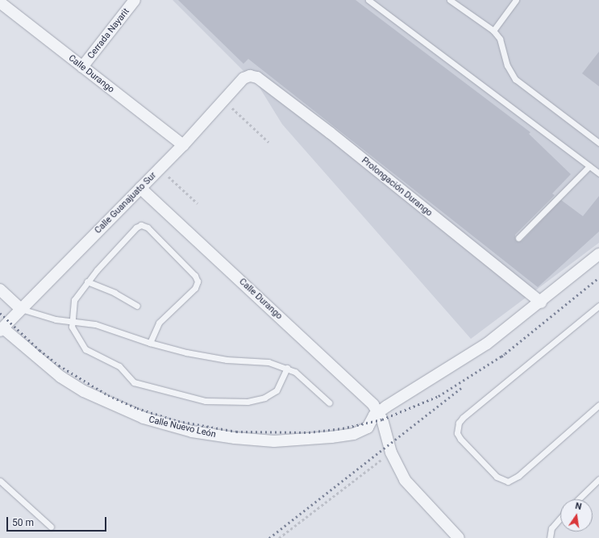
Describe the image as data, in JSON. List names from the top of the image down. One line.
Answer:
{"streets":{"street":["Cerrada Nayarit","Calle Durango","Prolongación Durango","Calle Guanajuato Sur","Calle Nuevo León"]},"crossings":[["Cerrada Nayarit","Calle Durango"],["Calle Durango","Calle Guanajuato Sur"],["Calle Durango","Calle Nuevo León"],["Prolongación Durango","Calle Guanajuato Sur"],["Calle Guanajuato Sur","Calle Nuevo León"]],"scale_bar":"50 m","north":"top"}
